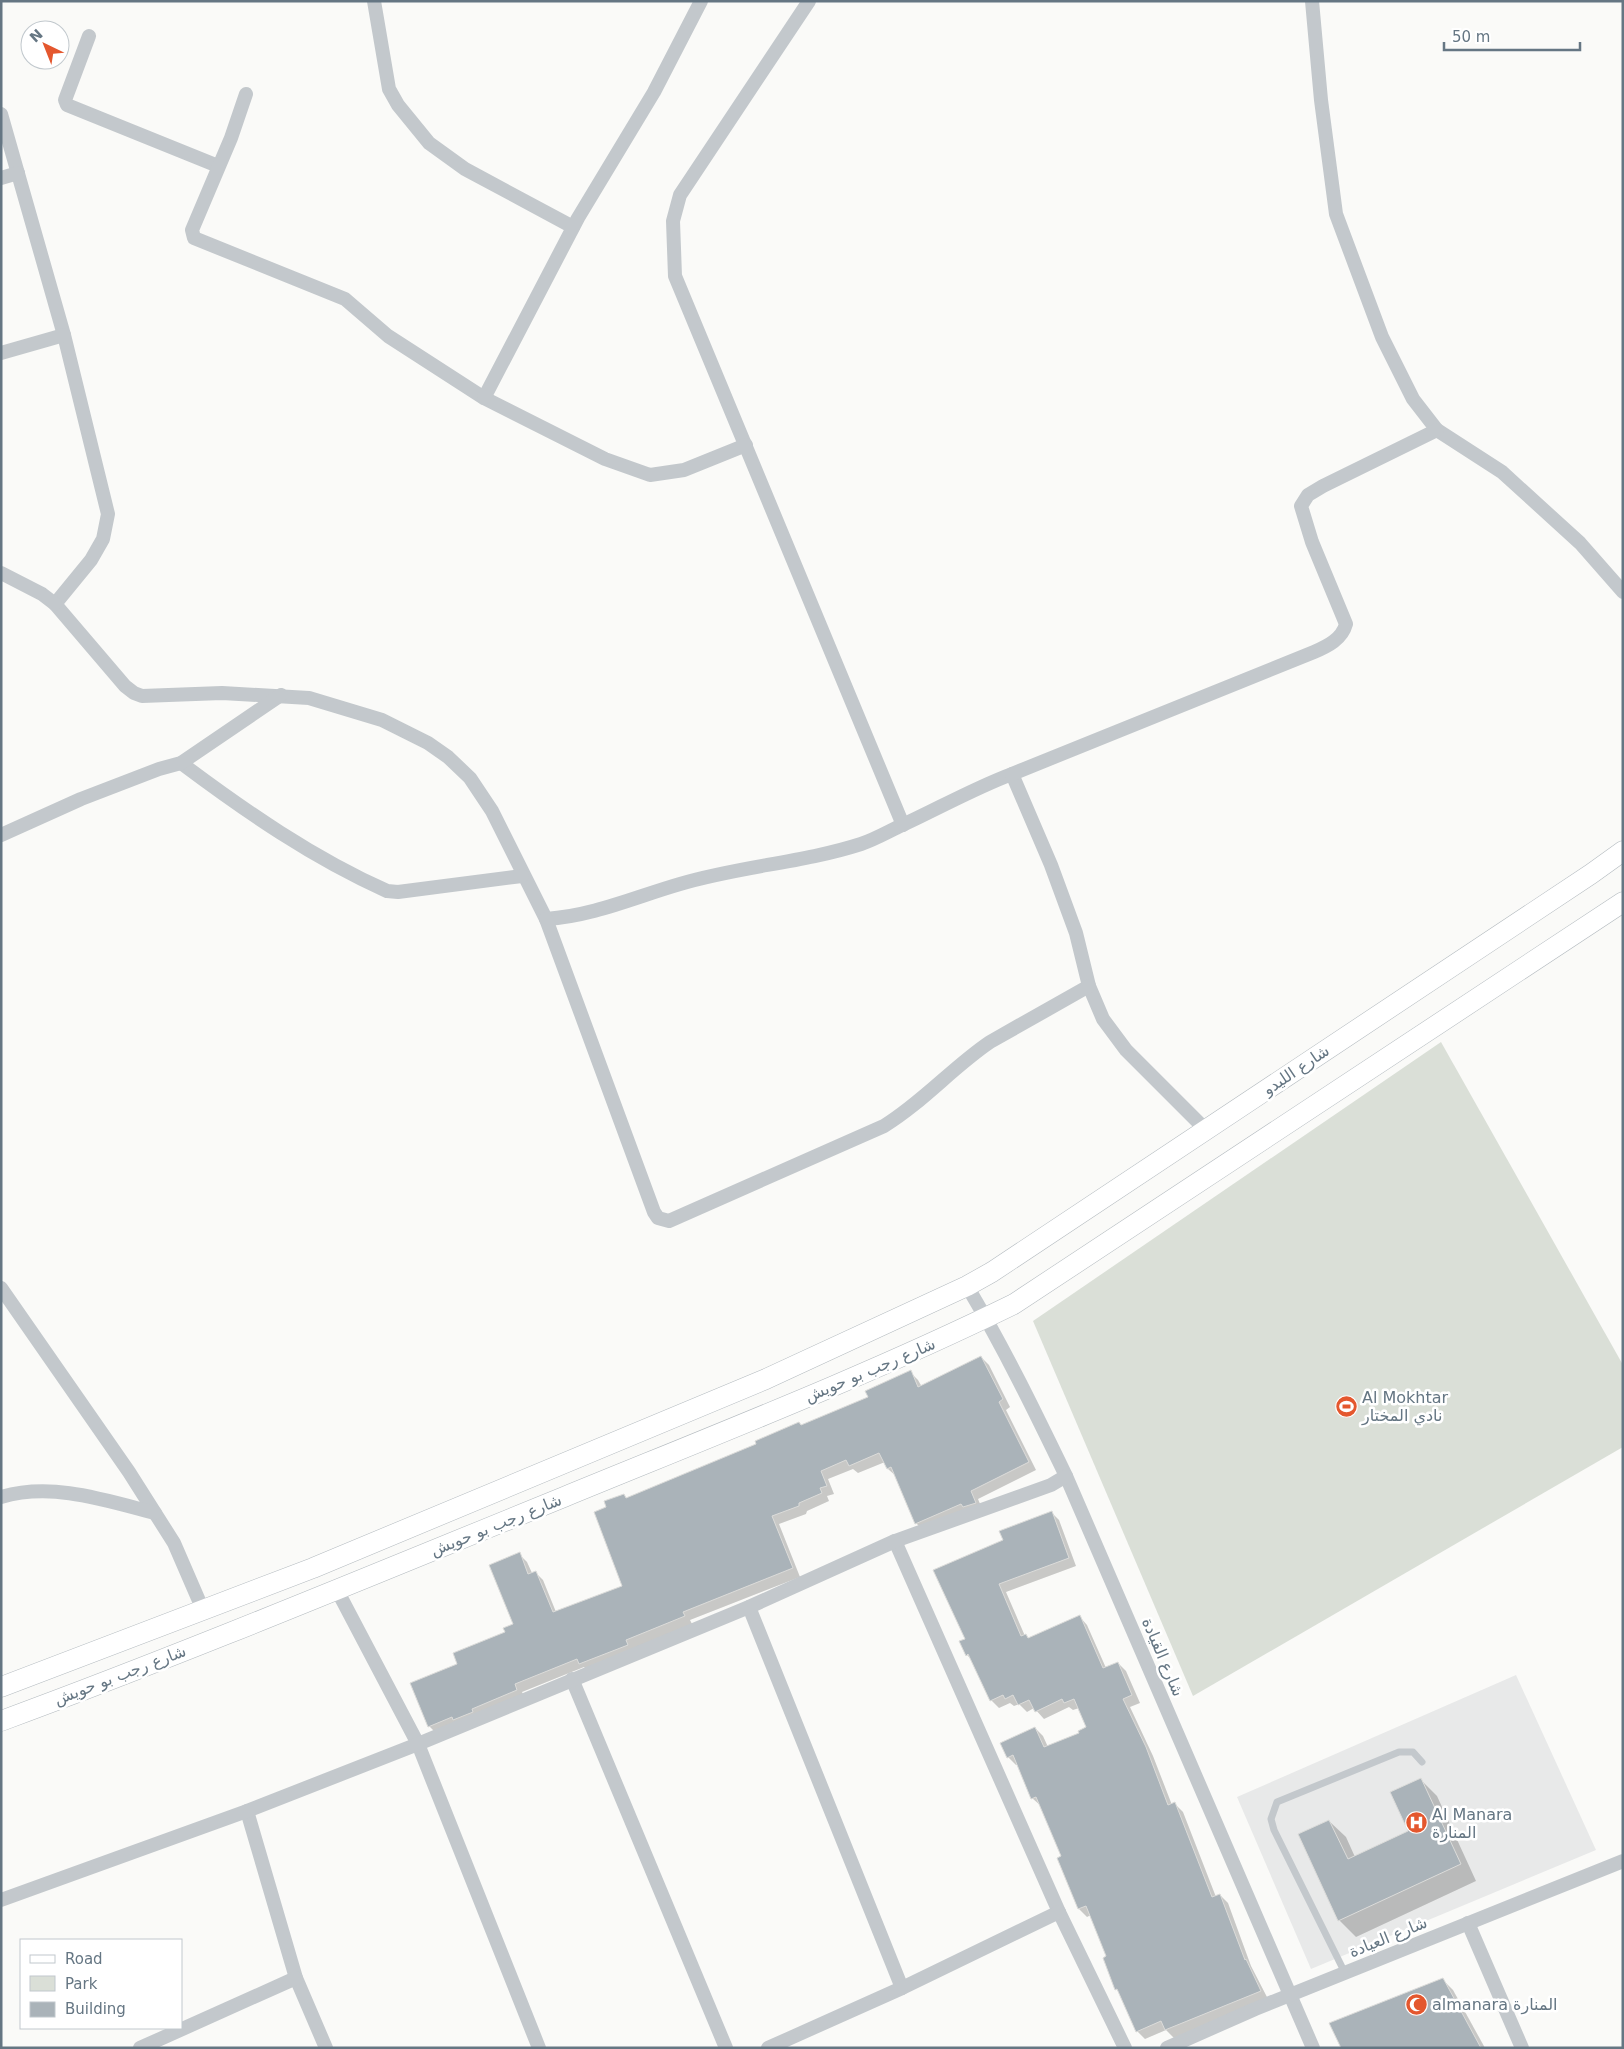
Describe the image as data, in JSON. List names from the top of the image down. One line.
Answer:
{"streets":{"main road":["شارع الليدو","شارع رجب بو حويش"],"street":["شارع القيادة","شارع العيادة"]},"crossings":[["شارع الليدو","شارع رجب بو حويش"],["شارع الليدو","شارع القيادة"],["شارع رجب بو حويش","شارع القيادة"],["شارع القيادة","شارع العيادة"]],"places":{"sports":["Al Mokhtar نادي المختار"],"hospital":["Al Manara المنارة"],"mosque":["almanara المنارة"]},"legend":["Road","Park","Building"],"scale_bar":"50 m","north":"top left"}
